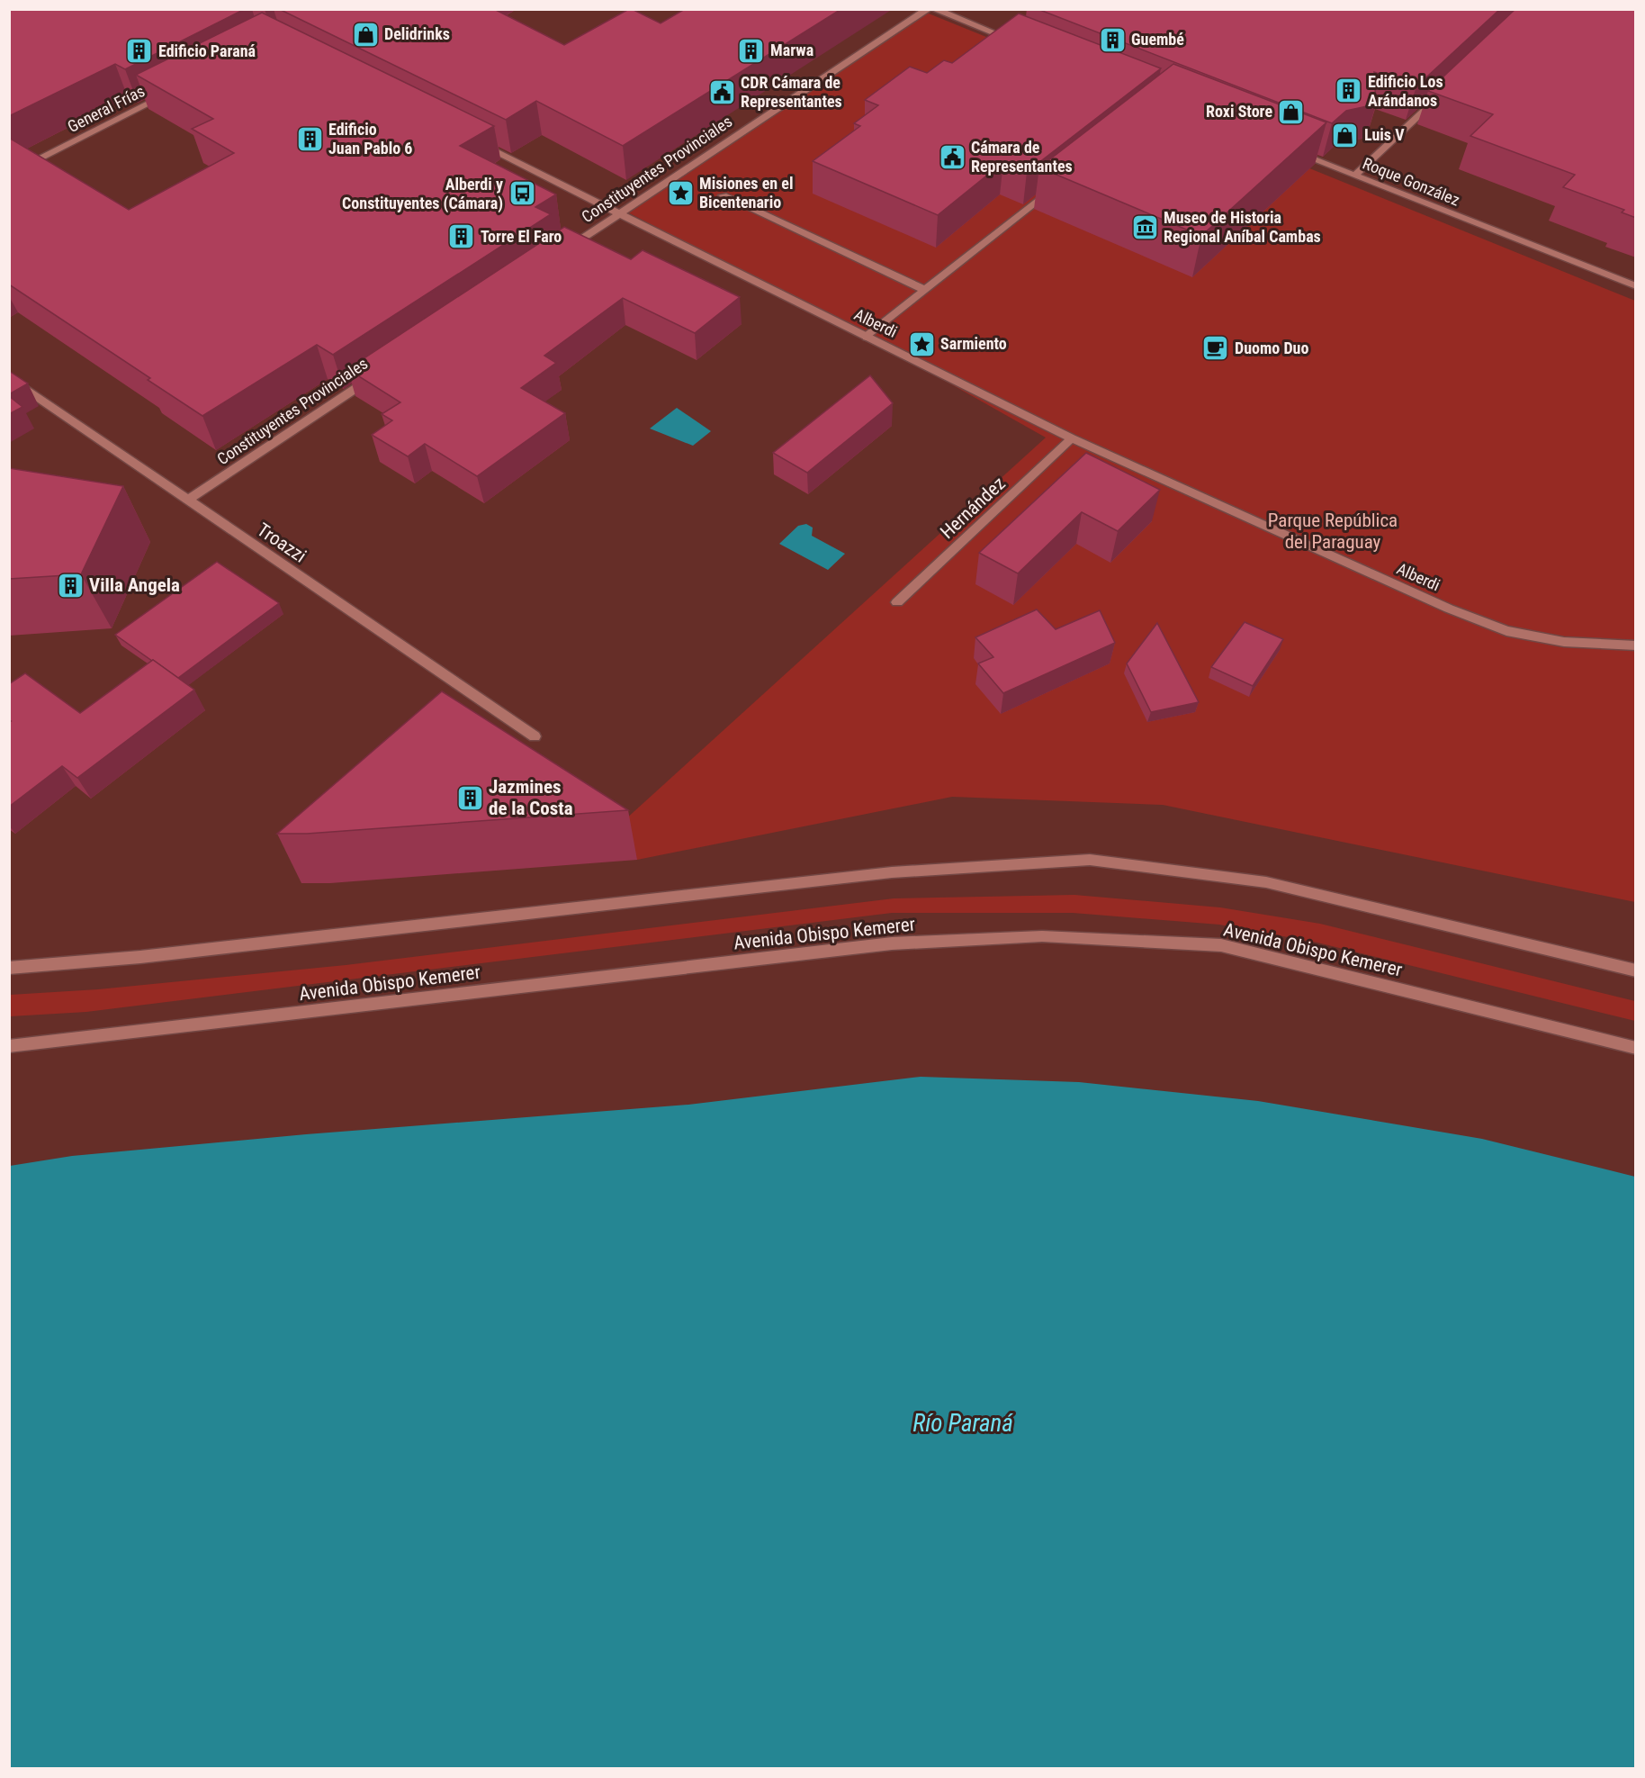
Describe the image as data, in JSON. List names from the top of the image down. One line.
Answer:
{"streets":{"street":["General Frías","Constituyentes Provinciales","Roque González","Alberdi","Hernández","Troazzi","Avenida Obispo Kemerer"]},"crossings":[["Constituyentes Provinciales","Alberdi"],["Constituyentes Provinciales","Troazzi"],["Alberdi","Hernández"]],"water":["Río Paraná"],"parks":["Parque República del Paraguay"],"places":{"shop":["Delidrinks","Roxi Store","Luis V"],"building":["Guembé","Marwa","Edificio Paraná","Edificio Los Arándanos","Edificio Juan Pablo 6","Torre El Faro","Villa Angela","Jazmines de la Costa"],"public building":["CDR Cámara de Representantes","Cámara de Representantes"],"place":["Misiones en el Bicentenario","Sarmiento"],"bus stop":["Alberdi y Constituyentes (Cámara)"],"museum":["Museo de Historia Regional Aníbal Cambas"],"cafe":["Duomo Duo"]}}
